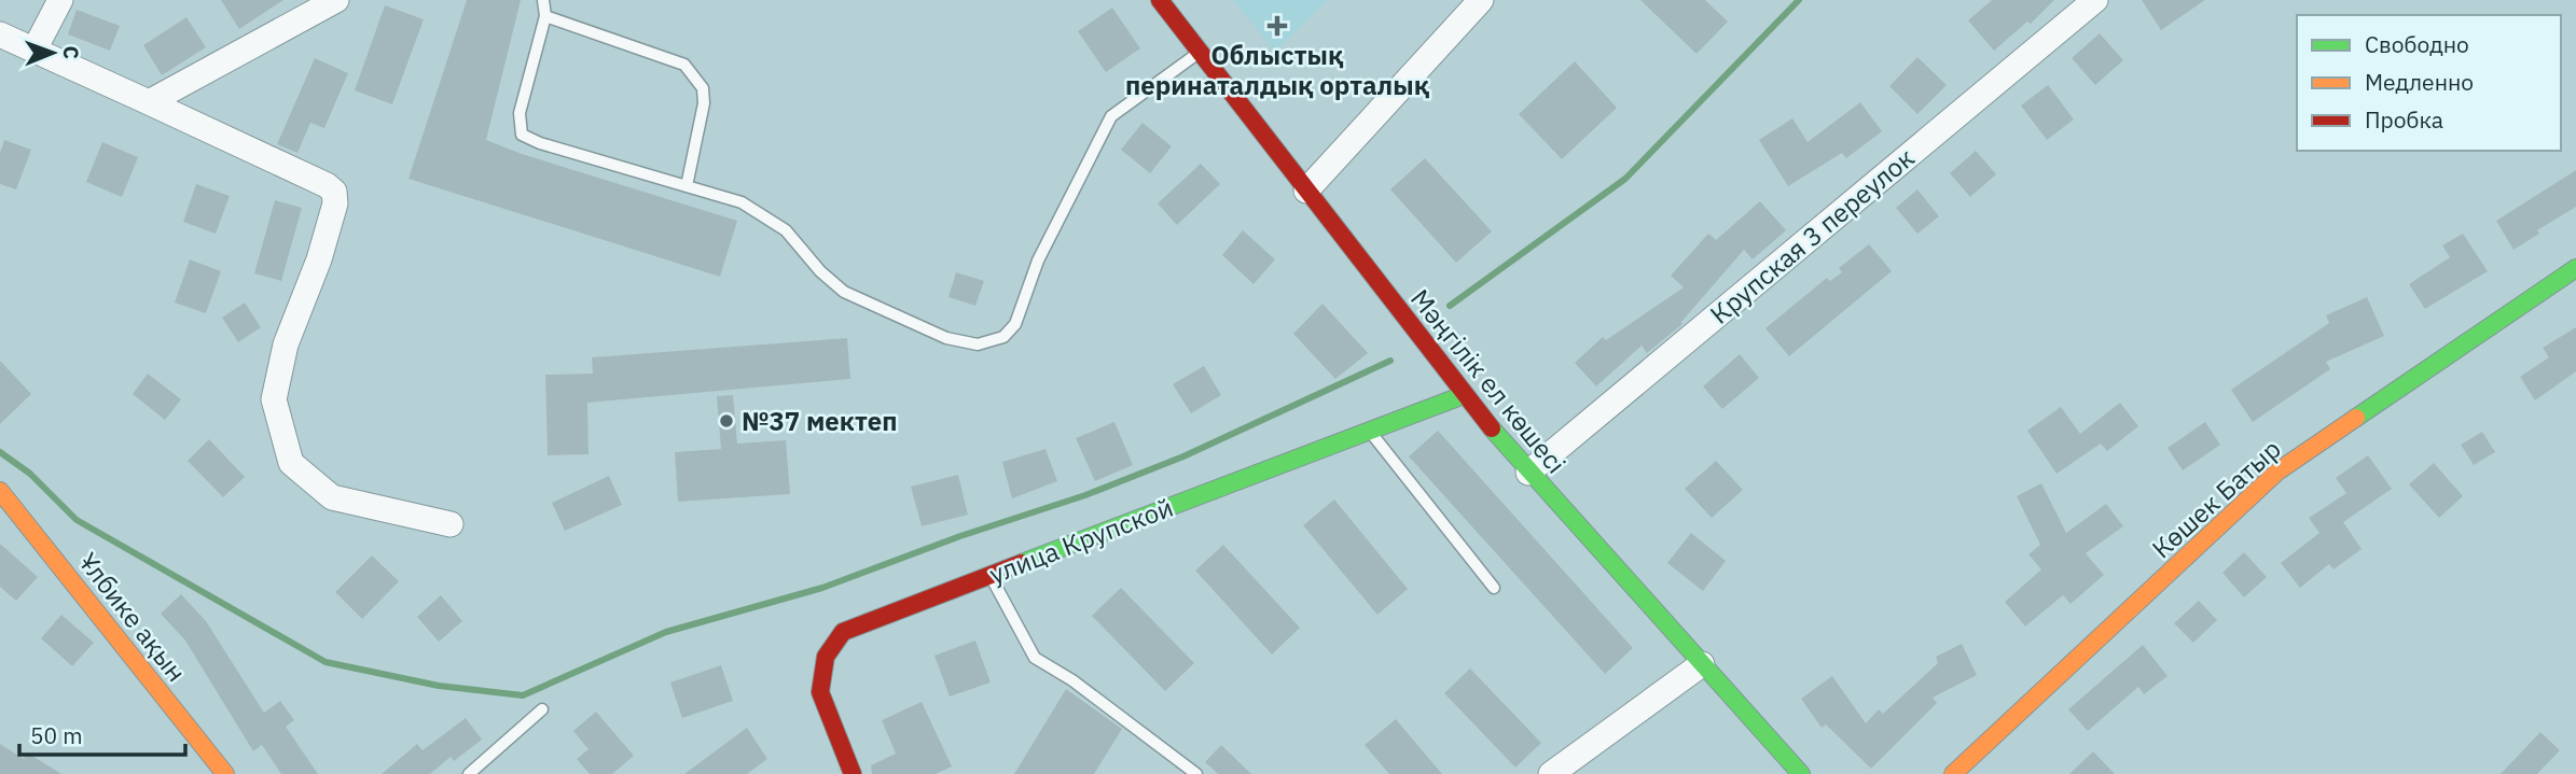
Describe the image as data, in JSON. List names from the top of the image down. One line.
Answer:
{"streets":{"street":["Крупская 3 переулок","Мәңгілік ел көшесі","Көшек Батыр","улица Крупской","Ұлбике ақын"]},"crossings":[["Крупская 3 переулок","Мәңгілік ел көшесі"],["Мәңгілік ел көшесі","улица Крупской"]],"places":{"health":["Облыстық перинаталдық орталық"],"other":["№37 мектеп"]},"legend":["Свободно","Медленно","Пробка"],"scale_bar":"50 m","north":"right"}
